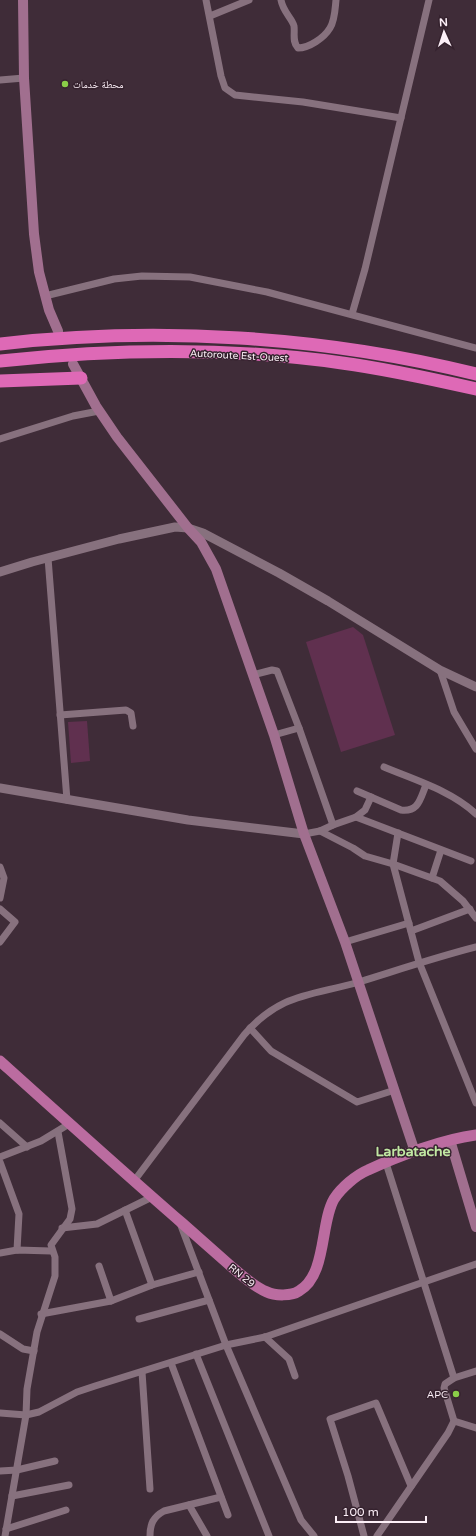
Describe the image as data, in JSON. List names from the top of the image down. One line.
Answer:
{"streets":{"highway":["Autoroute Est-Ouest"],"main road":["RN 29"]},"districts":["Larbatache"],"places":["محطة خدمات","APC"],"scale_bar":"100 m","north":"top"}
